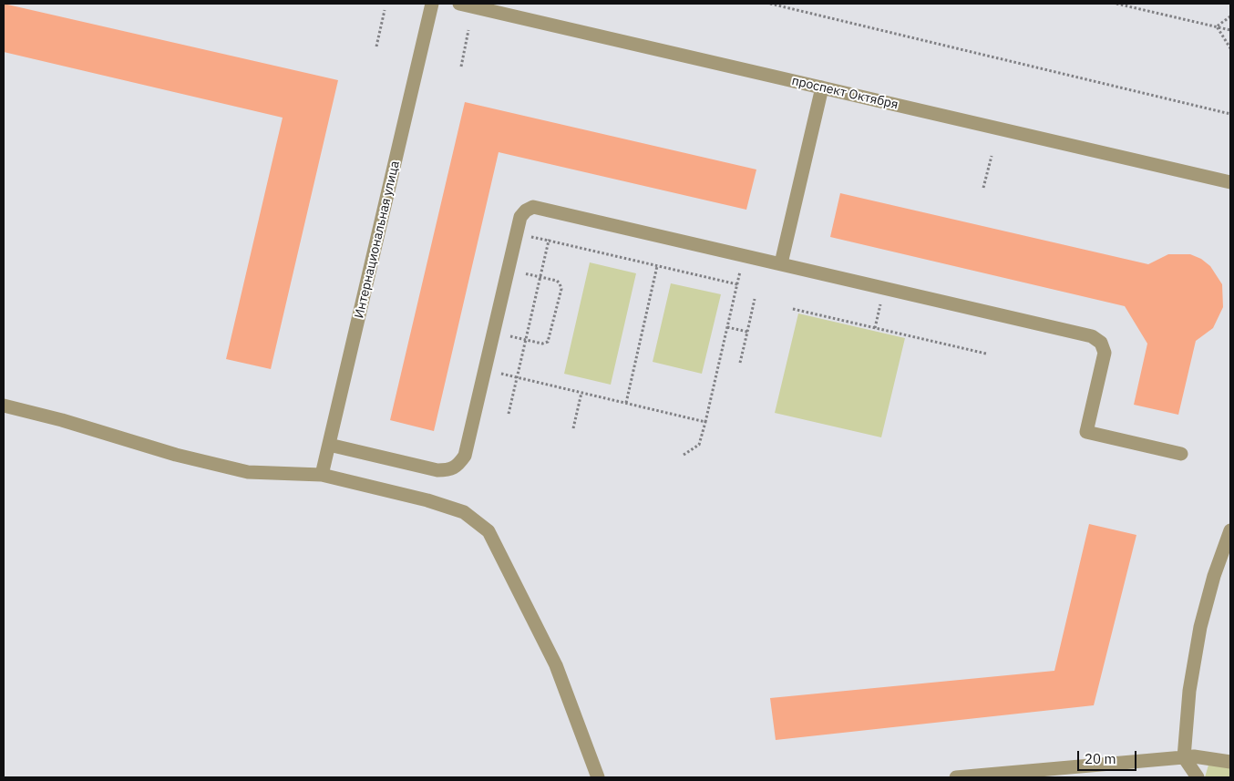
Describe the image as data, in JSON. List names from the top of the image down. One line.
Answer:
{"streets":{"street":["проспект Октября","Интернациональная улица"]},"scale_bar":"20 m"}
